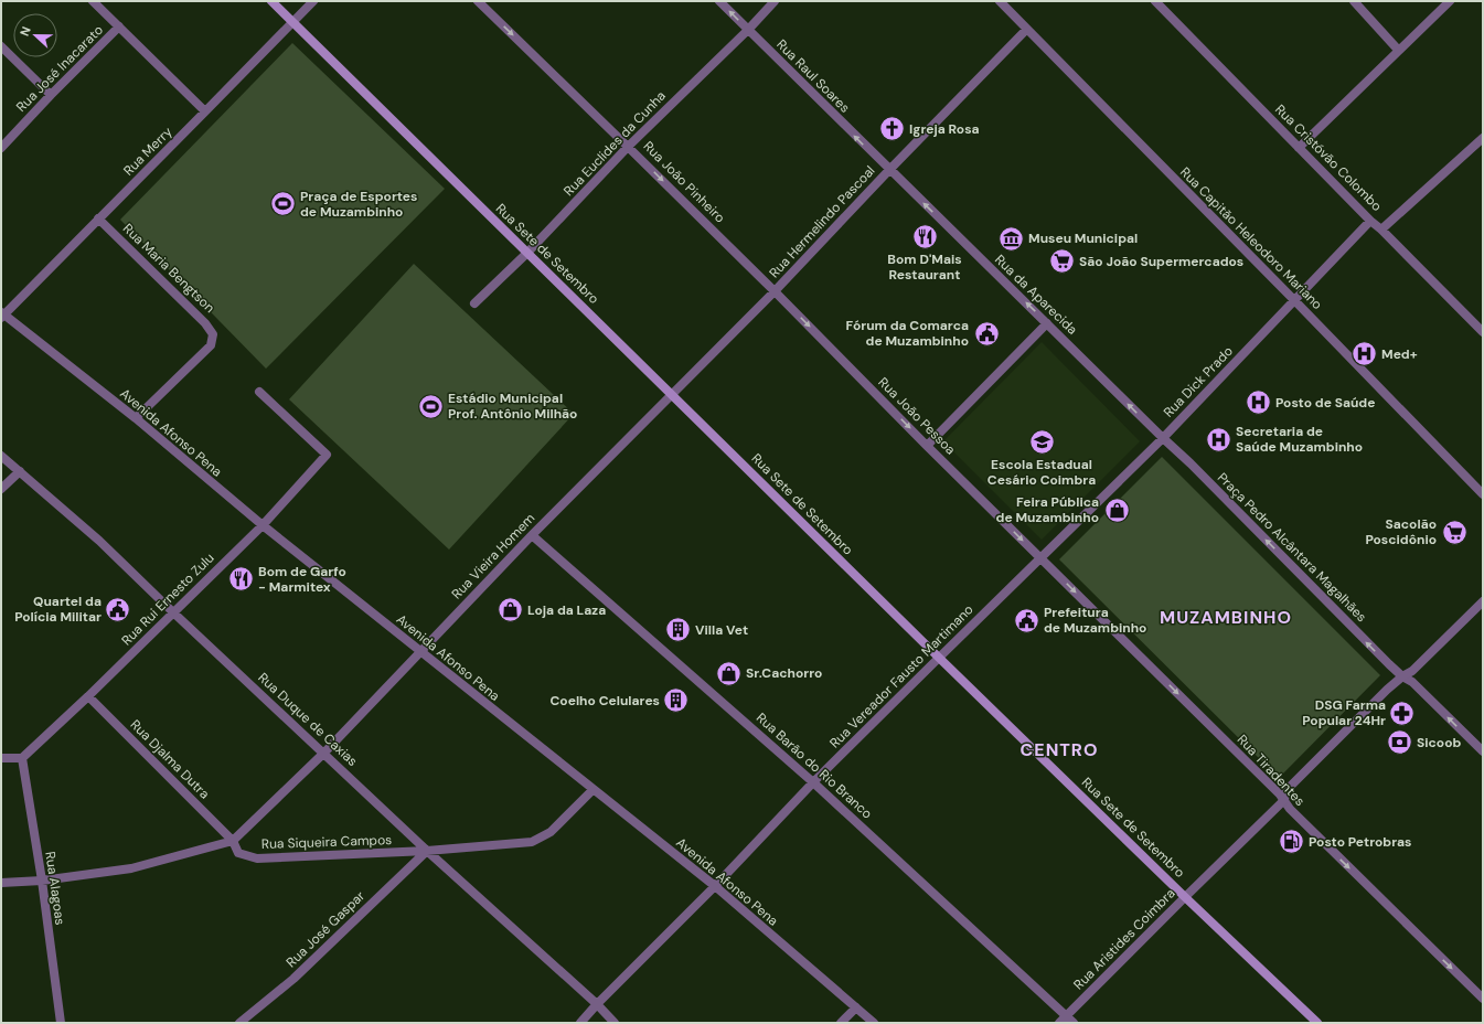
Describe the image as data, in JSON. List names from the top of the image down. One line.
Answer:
{"streets":{"main road":["Rua Sete de Setembro"],"street":["Rua José Inacarato","Rua Raul Soares","Rua Euclides da Cunha","Rua Merry","Rua Cristóvão Colombo","Rua João Pinheiro","Rua Hermelindo Pascoal","Rua Capitão Heleodoro Mariano","Rua Maria Bengtson","Rua da Aparecida","Rua Dick Prado","Rua João Pessoa","Avenida Afonso Pena","Praça Pedro Alcântara Magalhães","Rua Vieira Homem","Rua Rui Ernesto Zulu","Rua Vereador Fausto Martimano","Rua Duque de Caxias","Rua Djalma Dutra","Rua Barão do Rio Branco","Rua Tiradentes","Rua Siqueira Campos","Rua Alagoas","Rua José Gaspar","Rua Aristides Coimbra"]},"crossings":[["Rua Raul Soares","Rua Euclides da Cunha"],["Rua Raul Soares","Rua Hermelindo Pascoal"],["Rua Raul Soares","Rua da Aparecida"],["Rua Euclides da Cunha","Rua João Pinheiro"],["Rua Euclides da Cunha","Rua Sete de Setembro"],["Rua Merry","Rua Sete de Setembro"],["Rua Merry","Rua Maria Bengtson"],["Rua Merry","Avenida Afonso Pena"],["Rua Cristóvão Colombo","Rua Dick Prado"],["Rua João Pinheiro","Rua Hermelindo Pascoal"],["Rua João Pinheiro","Rua João Pessoa"],["Rua João Pinheiro","Rua Vieira Homem"],["Rua Hermelindo Pascoal","Rua Capitão Heleodoro Mariano"],["Rua Hermelindo Pascoal","Rua da Aparecida"],["Rua Hermelindo Pascoal","Rua João Pessoa"],["Rua Hermelindo Pascoal","Rua Vieira Homem"],["Rua Capitão Heleodoro Mariano","Rua Dick Prado"],["Rua Sete de Setembro","Rua Vieira Homem"],["Rua Sete de Setembro","Rua Vereador Fausto Martimano"],["Rua Sete de Setembro","Rua Aristides Coimbra"],["Rua Maria Bengtson","Avenida Afonso Pena"],["Rua da Aparecida","Rua Dick Prado"],["Rua da Aparecida","Praça Pedro Alcântara Magalhães"],["Rua Dick Prado","Rua João Pessoa"],["Rua Dick Prado","Praça Pedro Alcântara Magalhães"],["Rua Dick Prado","Rua Vereador Fausto Martimano"],["Rua Dick Prado","Rua Tiradentes"],["Rua João Pessoa","Rua Vieira Homem"],["Rua João Pessoa","Rua Vereador Fausto Martimano"],["Rua João Pessoa","Rua Tiradentes"],["Avenida Afonso Pena","Rua Vieira Homem"],["Avenida Afonso Pena","Rua Rui Ernesto Zulu"],["Avenida Afonso Pena","Rua Vereador Fausto Martimano"],["Avenida Afonso Pena","Rua Siqueira Campos"],["Praça Pedro Alcântara Magalhães","Rua Aristides Coimbra"],["Rua Vieira Homem","Rua Duque de Caxias"],["Rua Vieira Homem","Rua Djalma Dutra"],["Rua Vieira Homem","Rua Barão do Rio Branco"],["Rua Vieira Homem","Rua Siqueira Campos"],["Rua Rui Ernesto Zulu","Rua Duque de Caxias"],["Rua Rui Ernesto Zulu","Rua Djalma Dutra"],["Rua Rui Ernesto Zulu","Rua Alagoas"],["Rua Vereador Fausto Martimano","Rua Duque de Caxias"],["Rua Vereador Fausto Martimano","Rua Barão do Rio Branco"],["Rua Vereador Fausto Martimano","Rua Tiradentes"],["Rua Duque de Caxias","Rua Siqueira Campos"],["Rua Duque de Caxias","Rua José Gaspar"],["Rua Djalma Dutra","Rua Siqueira Campos"],["Rua Barão do Rio Branco","Rua Aristides Coimbra"],["Rua Tiradentes","Rua Aristides Coimbra"],["Rua Siqueira Campos","Rua José Gaspar"]],"one_way":["Rua Raul Soares","Rua João Pinheiro","Rua da Aparecida","Rua João Pessoa","Praça Pedro Alcântara Magalhães","Rua Tiradentes"],"districts":["MUZAMBINHO","CENTRO"],"places":{"church":["Igreja Rosa"],"sports":["Praça de Esportes de Muzambinho","Estádio Municipal Prof. Antônio Milhão"],"restaurant":["Bom D'Mais Restaurant","Bom de Garfo - Marmitex"],"museum":["Museu Municipal"],"supermarket":["São João Supermercados","Sacolão Poscidônio"],"public building":["Fórum da Comarca de Muzambinho","Quartel da Polícia Militar","Prefeitura de Muzambinho"],"hospital":["Med+","Posto de Saúde","Secretaria de Saúde Muzambinho"],"school or university":["Escola Estadual Cesário Coimbra"],"shop":["Feira Pública de Muzambinho","Loja da Laza","Sr.Cachorro"],"building":["Villa Vet","Coelho Celulares"],"pharmacy":["DSG Farma Popular 24Hr"],"bank":["Sicoob"],"fuel station":["Posto Petrobras"]},"north":"left"}
